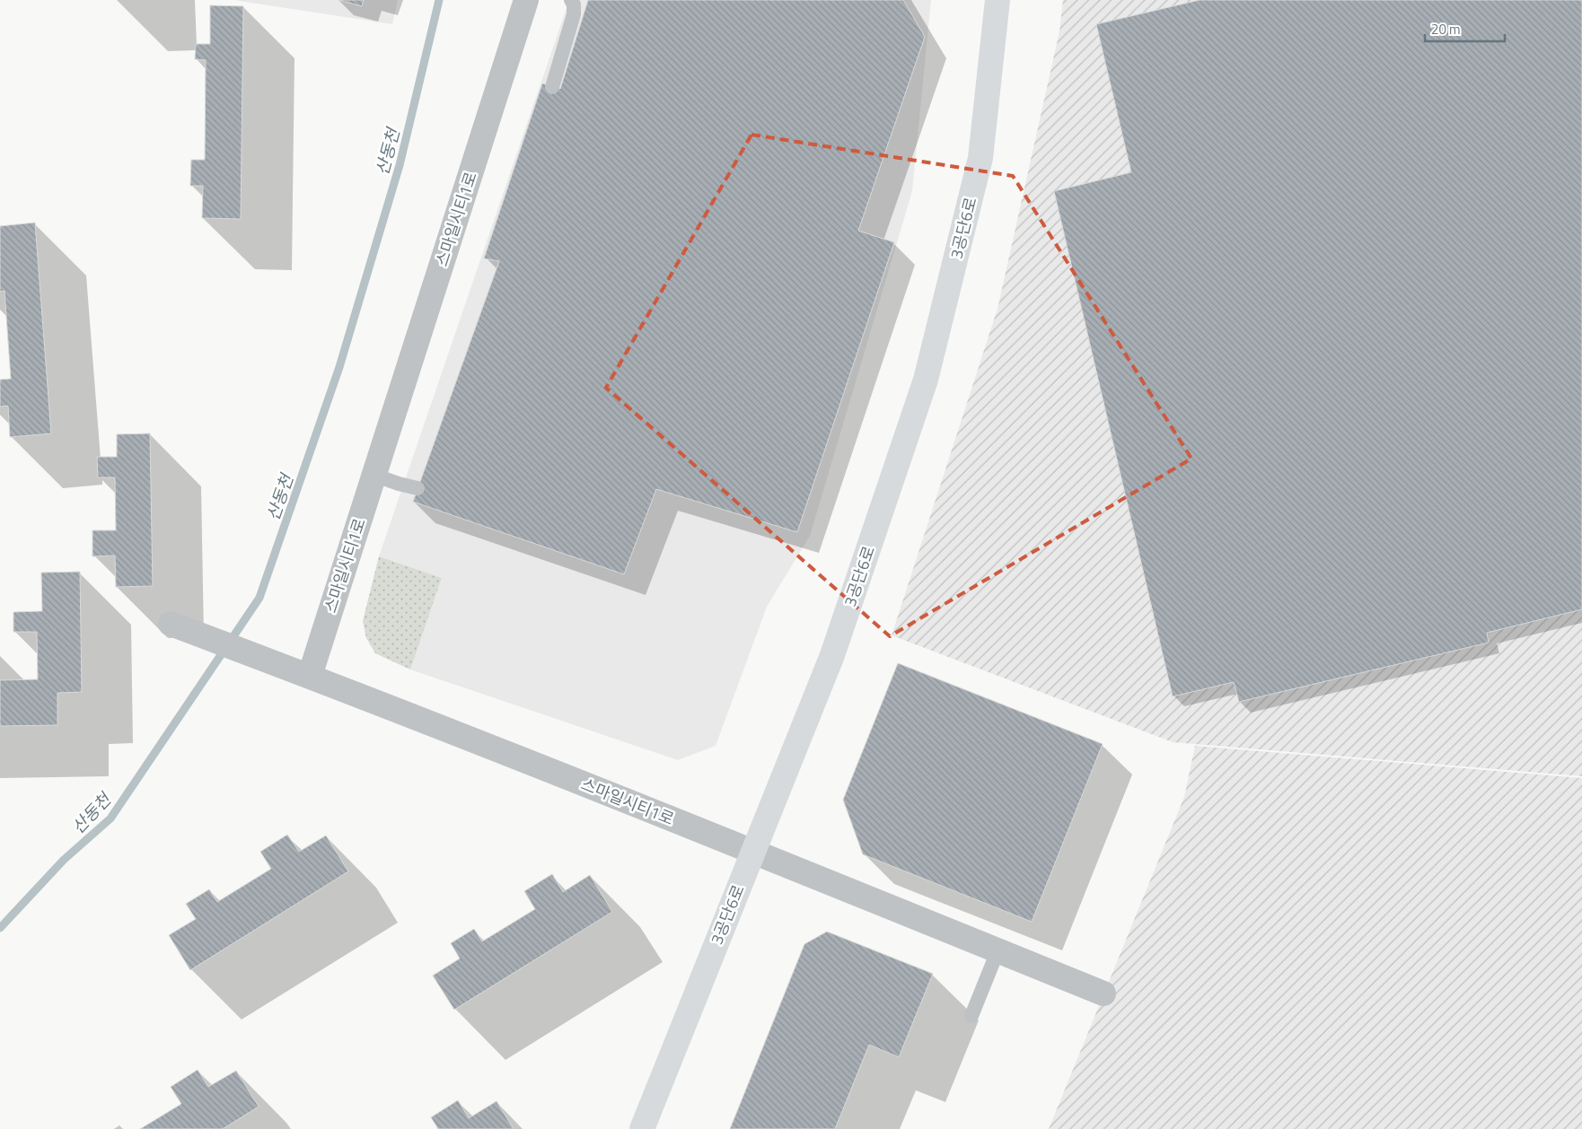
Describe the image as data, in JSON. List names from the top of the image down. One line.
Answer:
{"streets":{"street":["스마일시티1로","3공단6로"]},"crossings":[["스마일시티1로","3공단6로"]],"water":["산동천"],"scale_bar":"20 m"}
